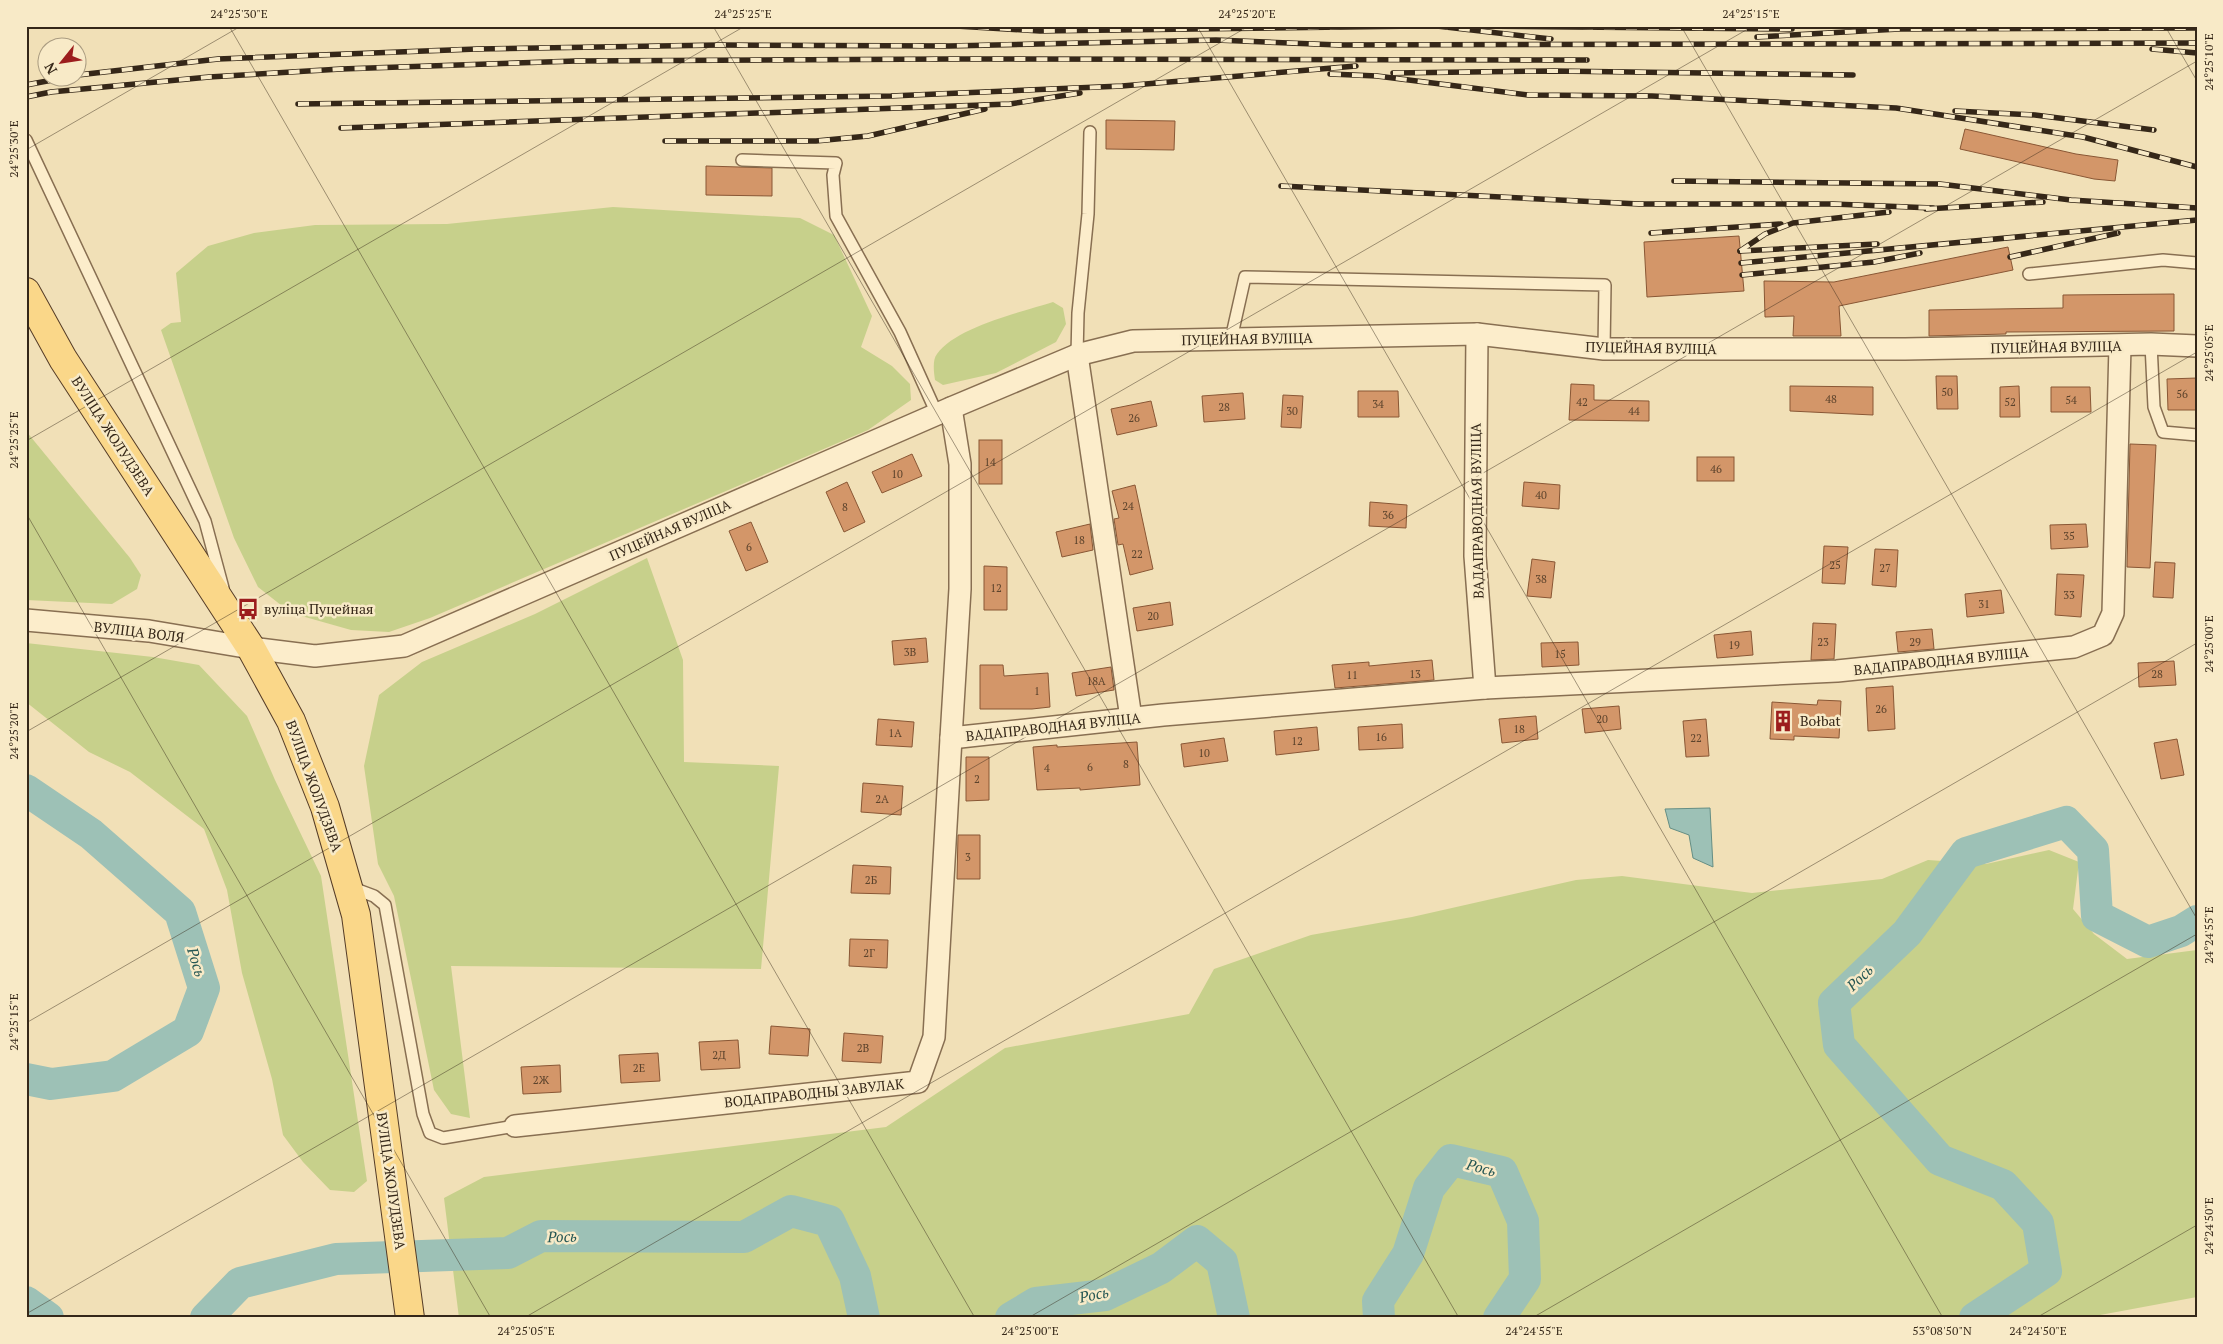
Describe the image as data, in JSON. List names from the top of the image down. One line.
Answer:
{"streets":{"main road":["ВУЛІЦА ЖОЛУДЗЕВА"],"street":["ПУЦЕЙНАЯ ВУЛІЦА","ВАДАПРАВОДНАЯ ВУЛІЦА","ВУЛІЦА ВОЛЯ","ВОДАПРАВОДНЫ ЗАВУЛАК"]},"crossings":[["ПУЦЕЙНАЯ ВУЛІЦА","ВУЛІЦА ЖОЛУДЗЕВА"],["ПУЦЕЙНАЯ ВУЛІЦА","ВАДАПРАВОДНАЯ ВУЛІЦА"],["ПУЦЕЙНАЯ ВУЛІЦА","ВУЛІЦА ВОЛЯ"],["ВУЛІЦА ЖОЛУДЗЕВА","ВУЛІЦА ВОЛЯ"],["ВАДАПРАВОДНАЯ ВУЛІЦА","ВОДАПРАВОДНЫ ЗАВУЛАК"]],"water":["Рось"],"places":{"bus stop":["вуліца Пуцейная"],"building":["Bołbat"]},"house_numbers":["50","56","48","54","42","52","34","28","30","44","26","14","46","10","40","24","8","36","35","18","6","22","25","27","38","12","33","31","20","23","29","19","3В","15","13","28","11","18А","1","26","20","18","1А","16","22","12","10","8","6","4","2","2А","3","2Б","2Г","2В","2Д","2Е","2Ж"],"north":"bottom left","coordinates":["24°25'30\"E","24°25'25\"E","24°25'20\"E","24°25'15\"E","24°25'10\"E","24°25'05\"E","24°25'00\"E","24°24'55\"E","24°24'50\"E","53°08'50\"N"]}
